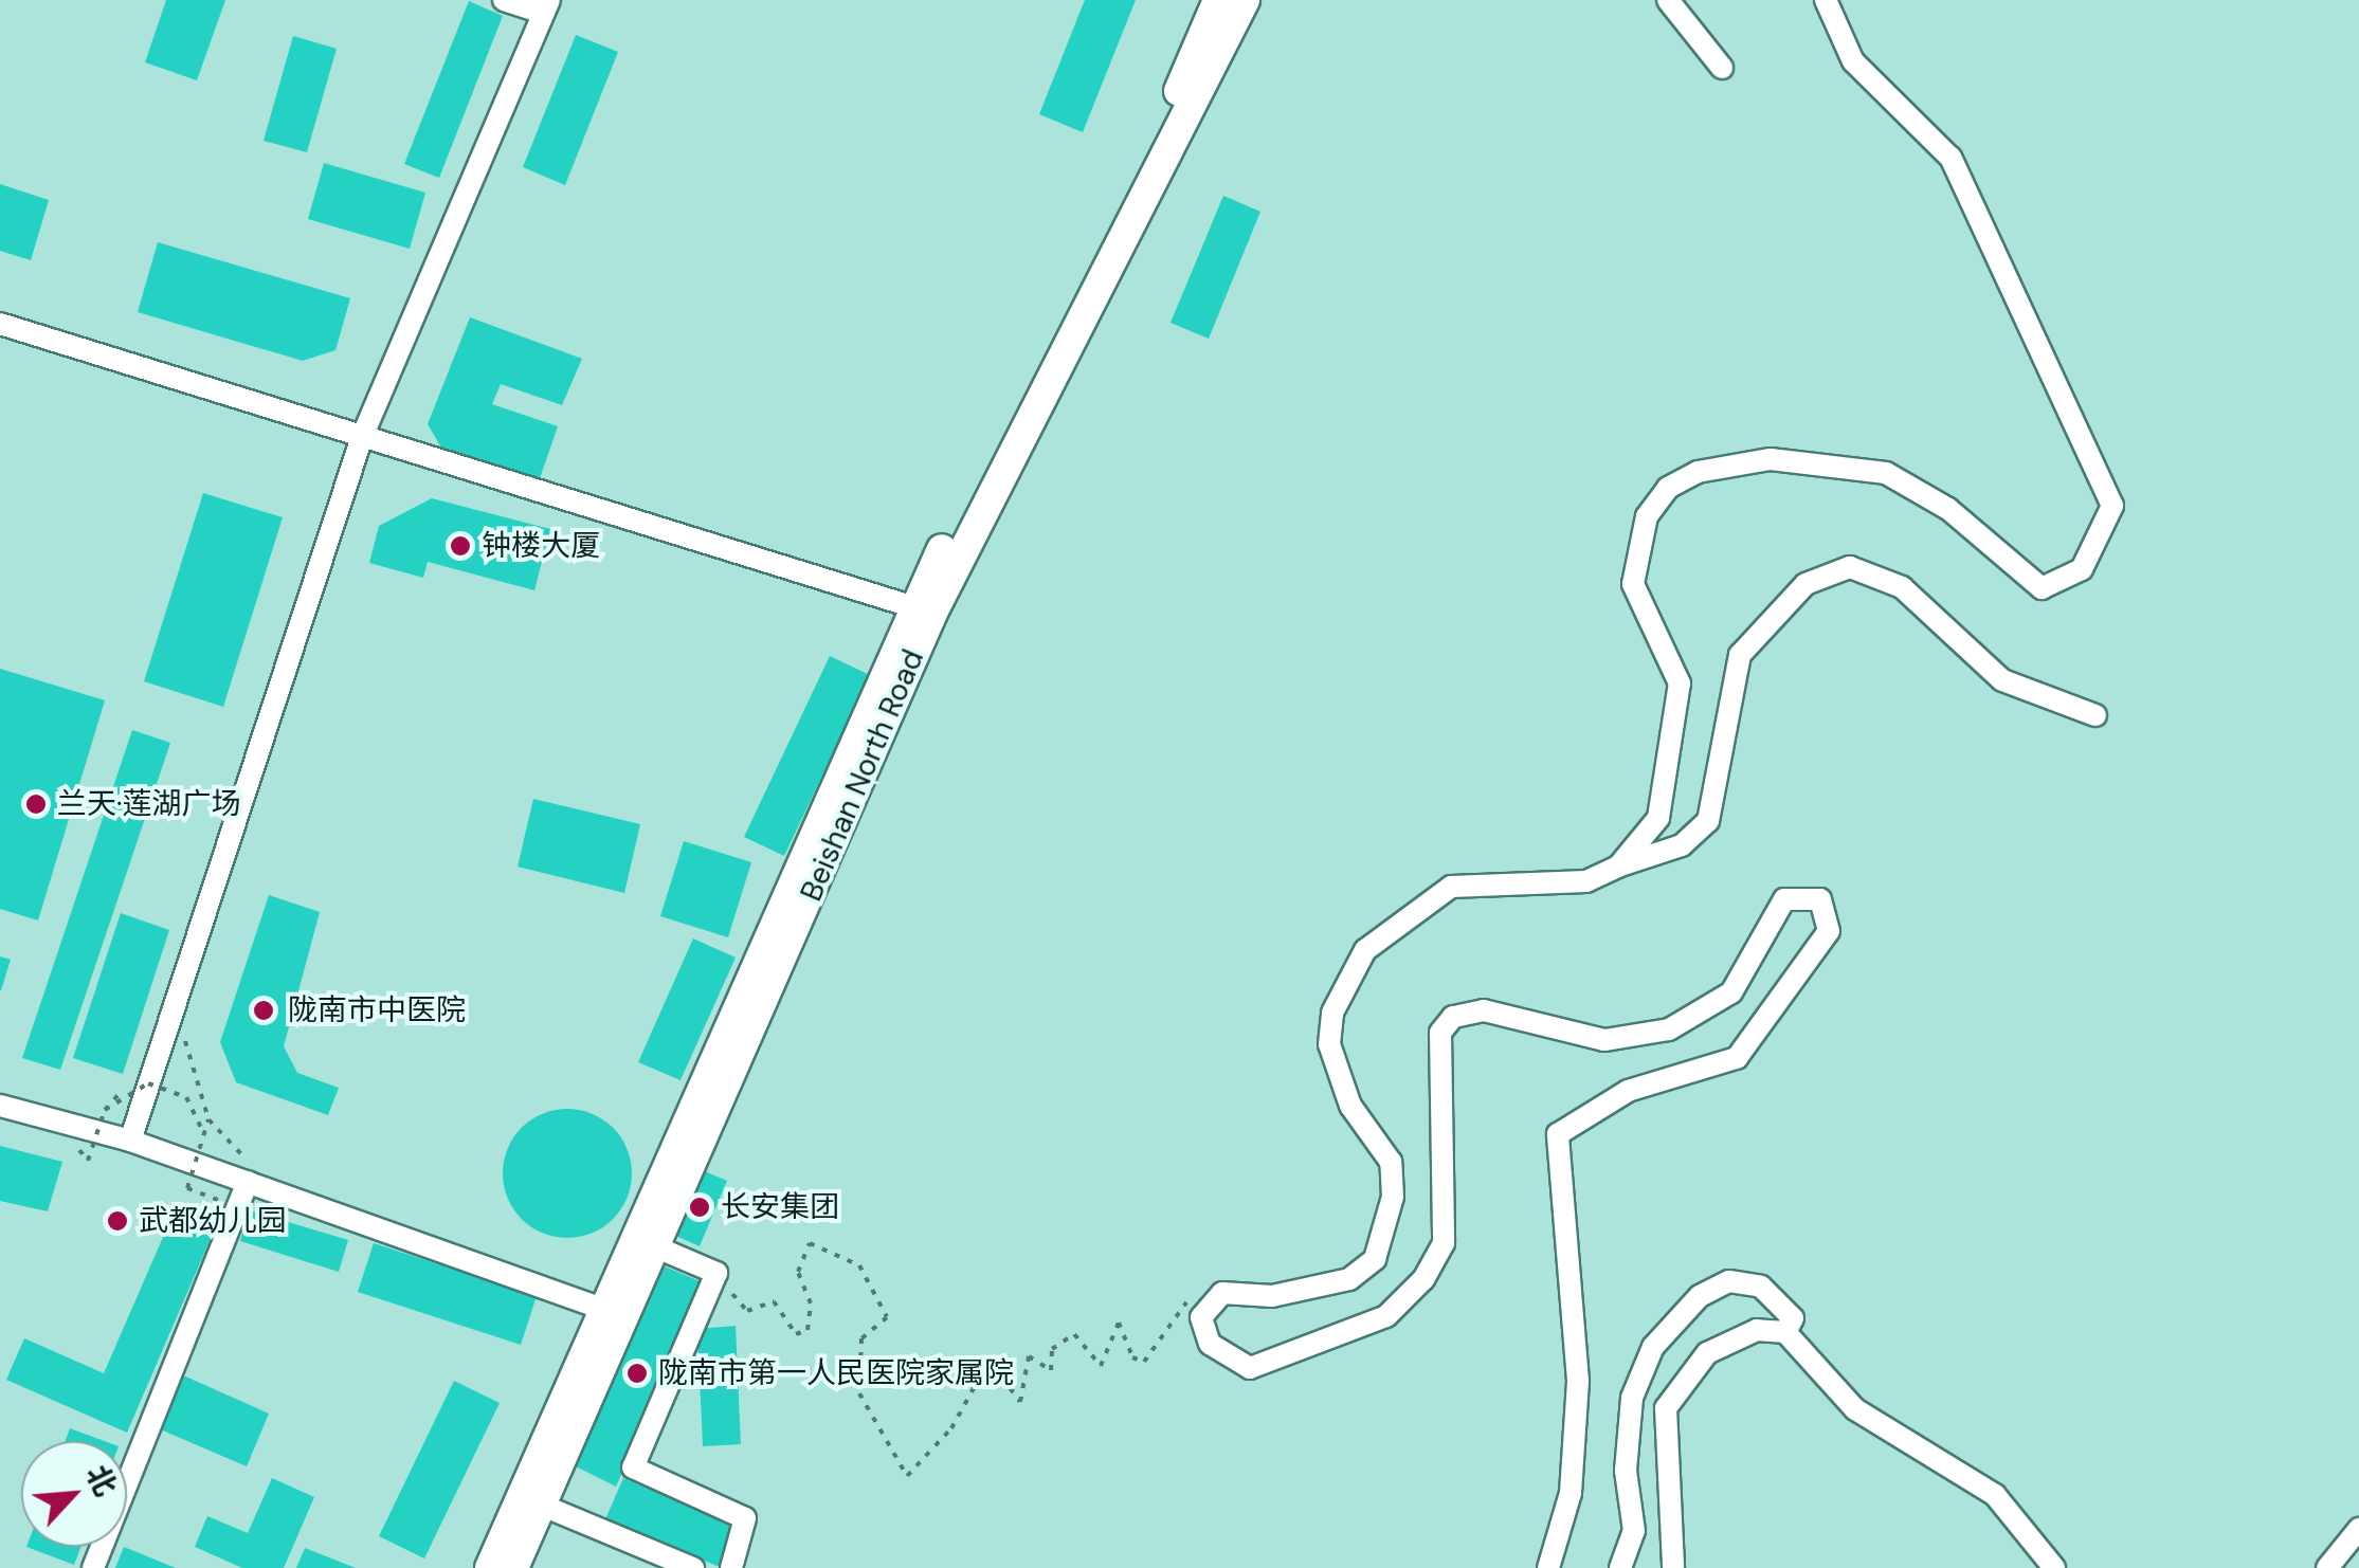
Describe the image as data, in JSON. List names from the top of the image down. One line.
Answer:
{"streets":{"main road":["Beishan North Road"]},"places":["钟楼大厦","兰天·莲湖广场","陇南市中医院","长安集团","武都幼儿园","陇南市第一人民医院家属院"],"north":"top right"}
